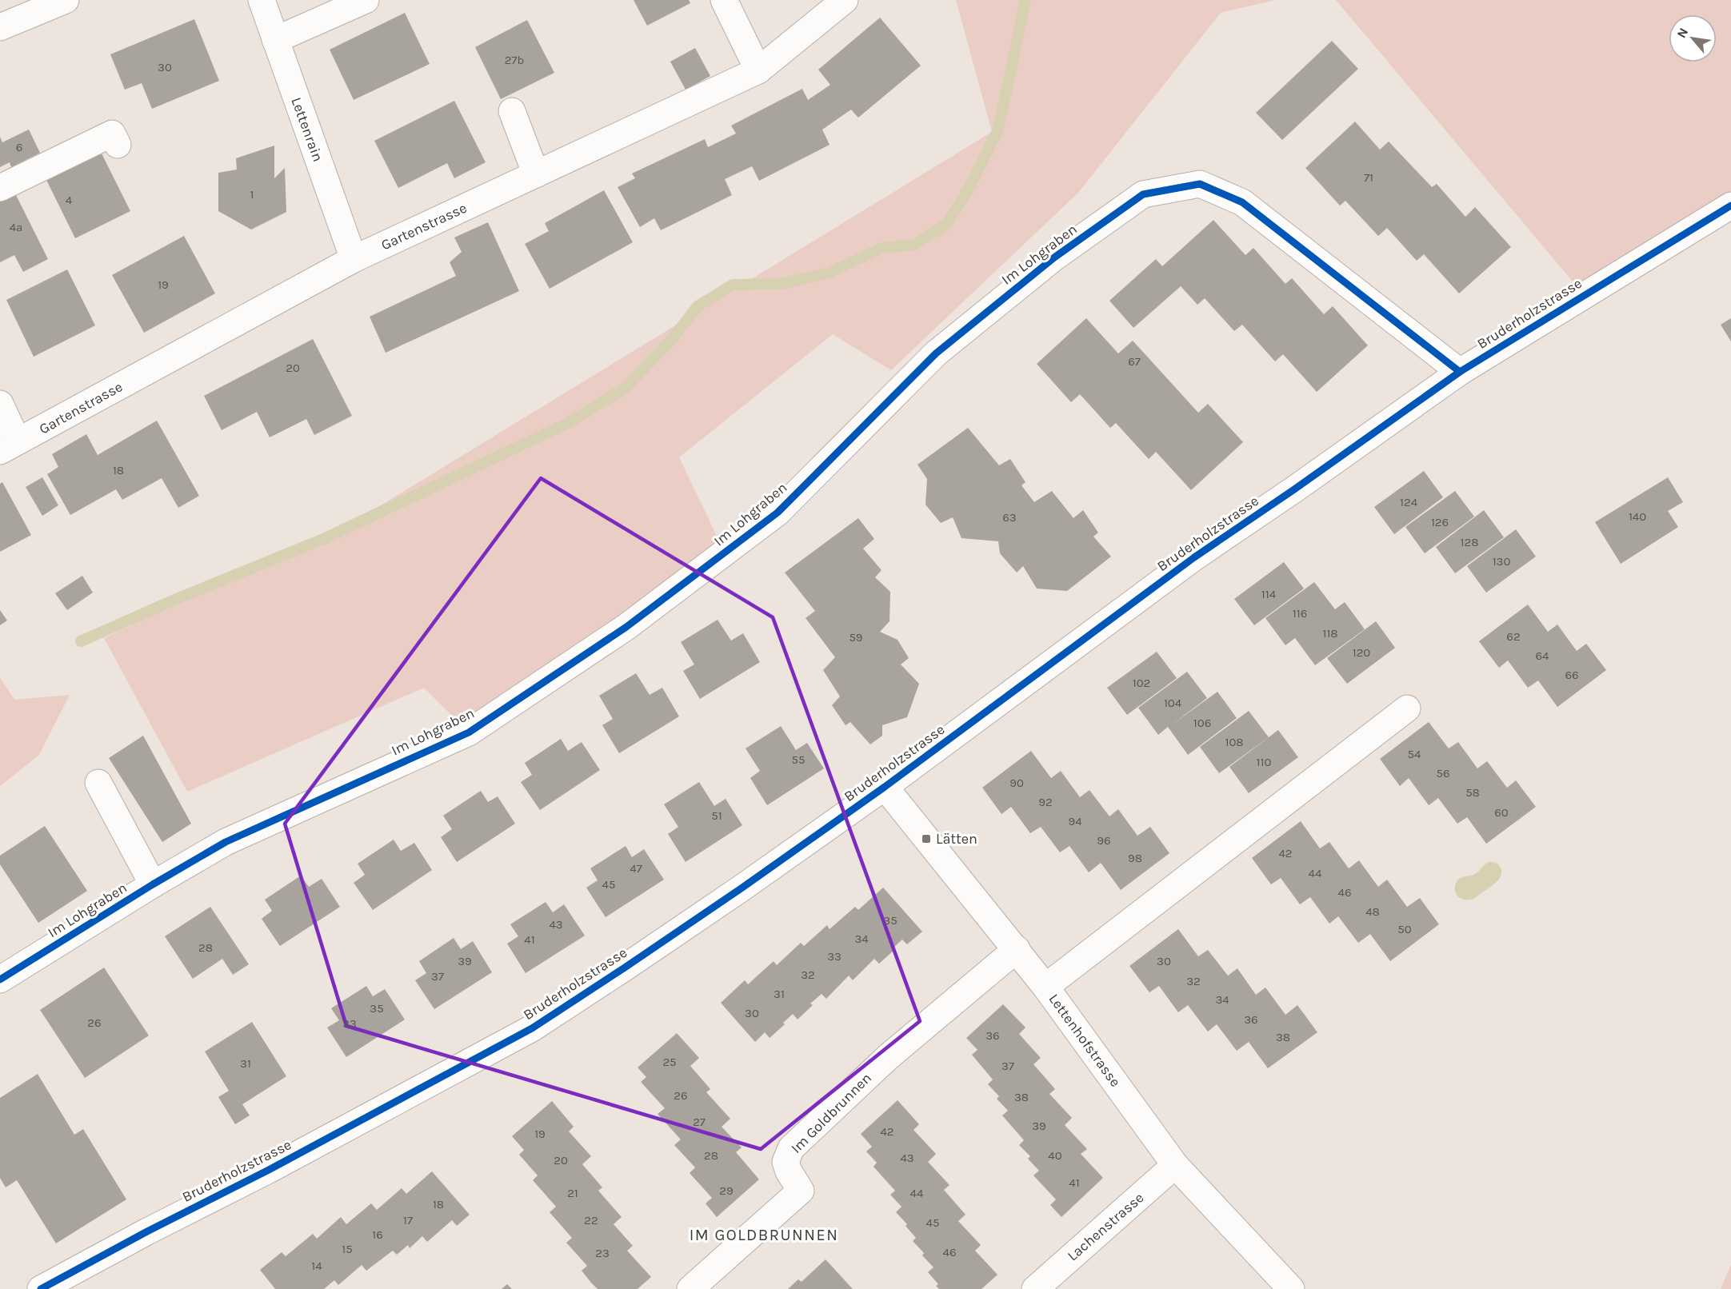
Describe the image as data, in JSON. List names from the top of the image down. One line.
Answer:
{"streets":{"street":["Lettenrain","Gartenstrasse","Im Lohgraben","Bruderholzstrasse","Lettenhofstrasse","Im Goldbrunnen","Lachenstrasse"]},"crossings":[["Lettenrain","Gartenstrasse"],["Im Lohgraben","Bruderholzstrasse"],["Bruderholzstrasse","Lettenhofstrasse"],["Lettenhofstrasse","Im Goldbrunnen"],["Lettenhofstrasse","Lachenstrasse"]],"districts":["IM GOLDBRUNNEN"],"places":{"transit":["Lätten"]},"house_numbers":["27b","30","6","71","1","4","4a","19","67","20","18","124","140","63","126","128","130","114","116","118","62","59","120","64","66","102","104","106","108","54","55","110","56","90","58","92","60","51","94","96","42","98","47","44","45","46","48","35","43","50","34","41","28","33","39","30","32","37","32","31","34","35","30","36","26","33","36","38","25","31","37","26","38","27","39","42","19","28","40","43","20","41","29","21","44","18","17","22","45","16","15","46","23","14"],"north":"top left"}
